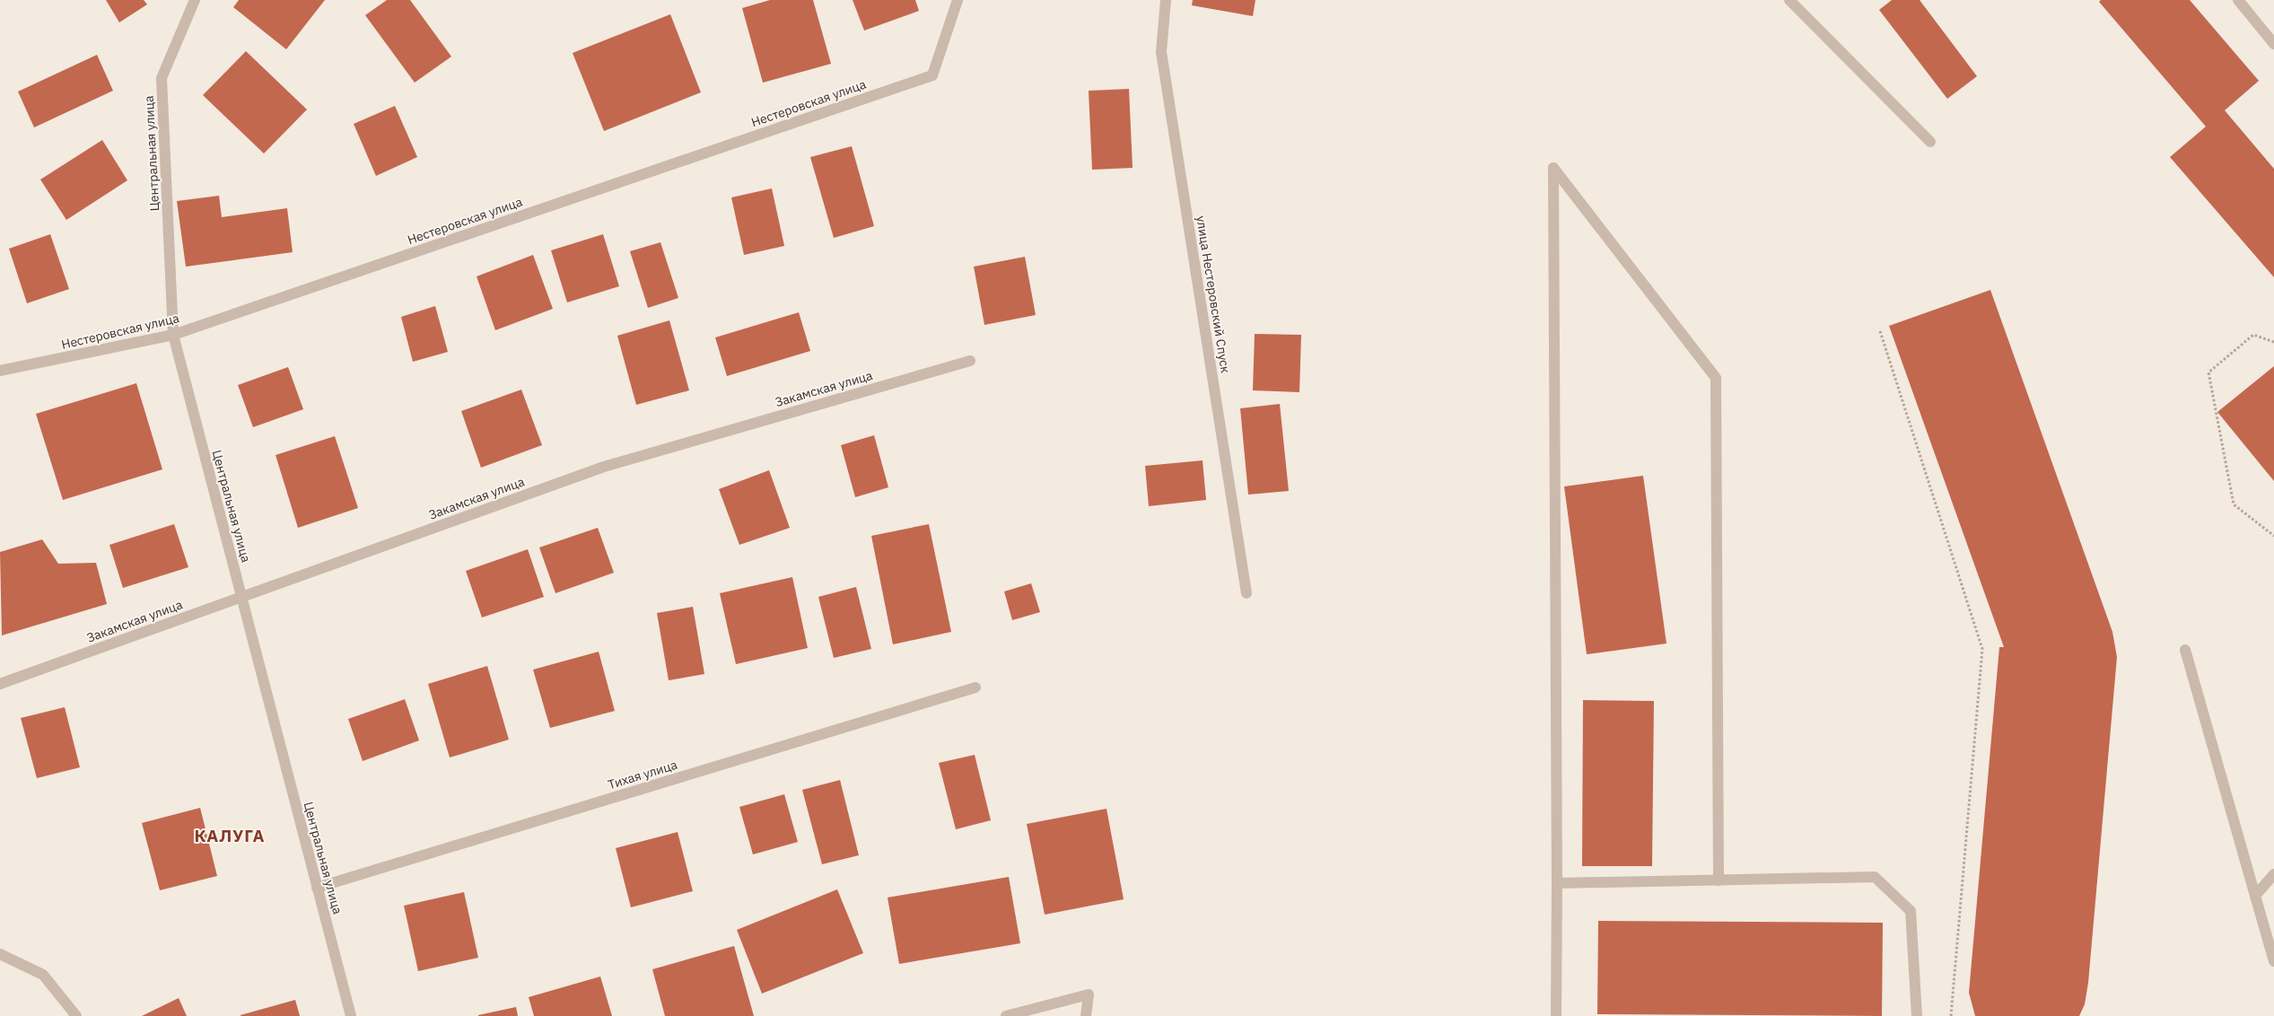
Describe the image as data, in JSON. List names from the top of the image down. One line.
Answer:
{"streets":{"street":["Нестеровская улица","Центральная улица","улица Нестеровский Спуск","Закамская улица","Тихая улица"]},"crossings":[["Нестеровская улица","Центральная улица"],["Центральная улица","Закамская улица"],["Центральная улица","Тихая улица"]],"districts":["КАЛУГА"]}
